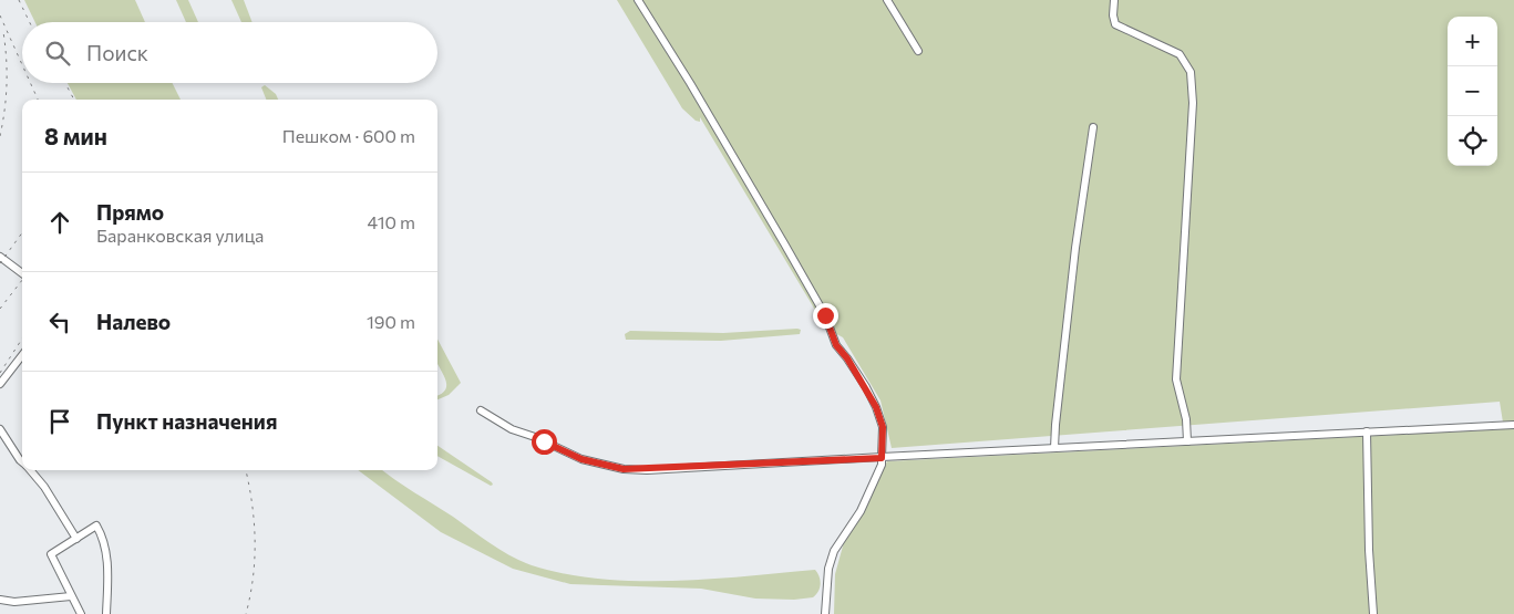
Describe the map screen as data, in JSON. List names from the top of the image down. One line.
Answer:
{"page":{"map_buttons":["+","−"],"search":"Поиск","heading":["8 мин","Пешком · 600 m"],"list":[["Прямо","Баранковская улица","410 m"],["Налево","190 m"],"Пункт назначения"]}}
